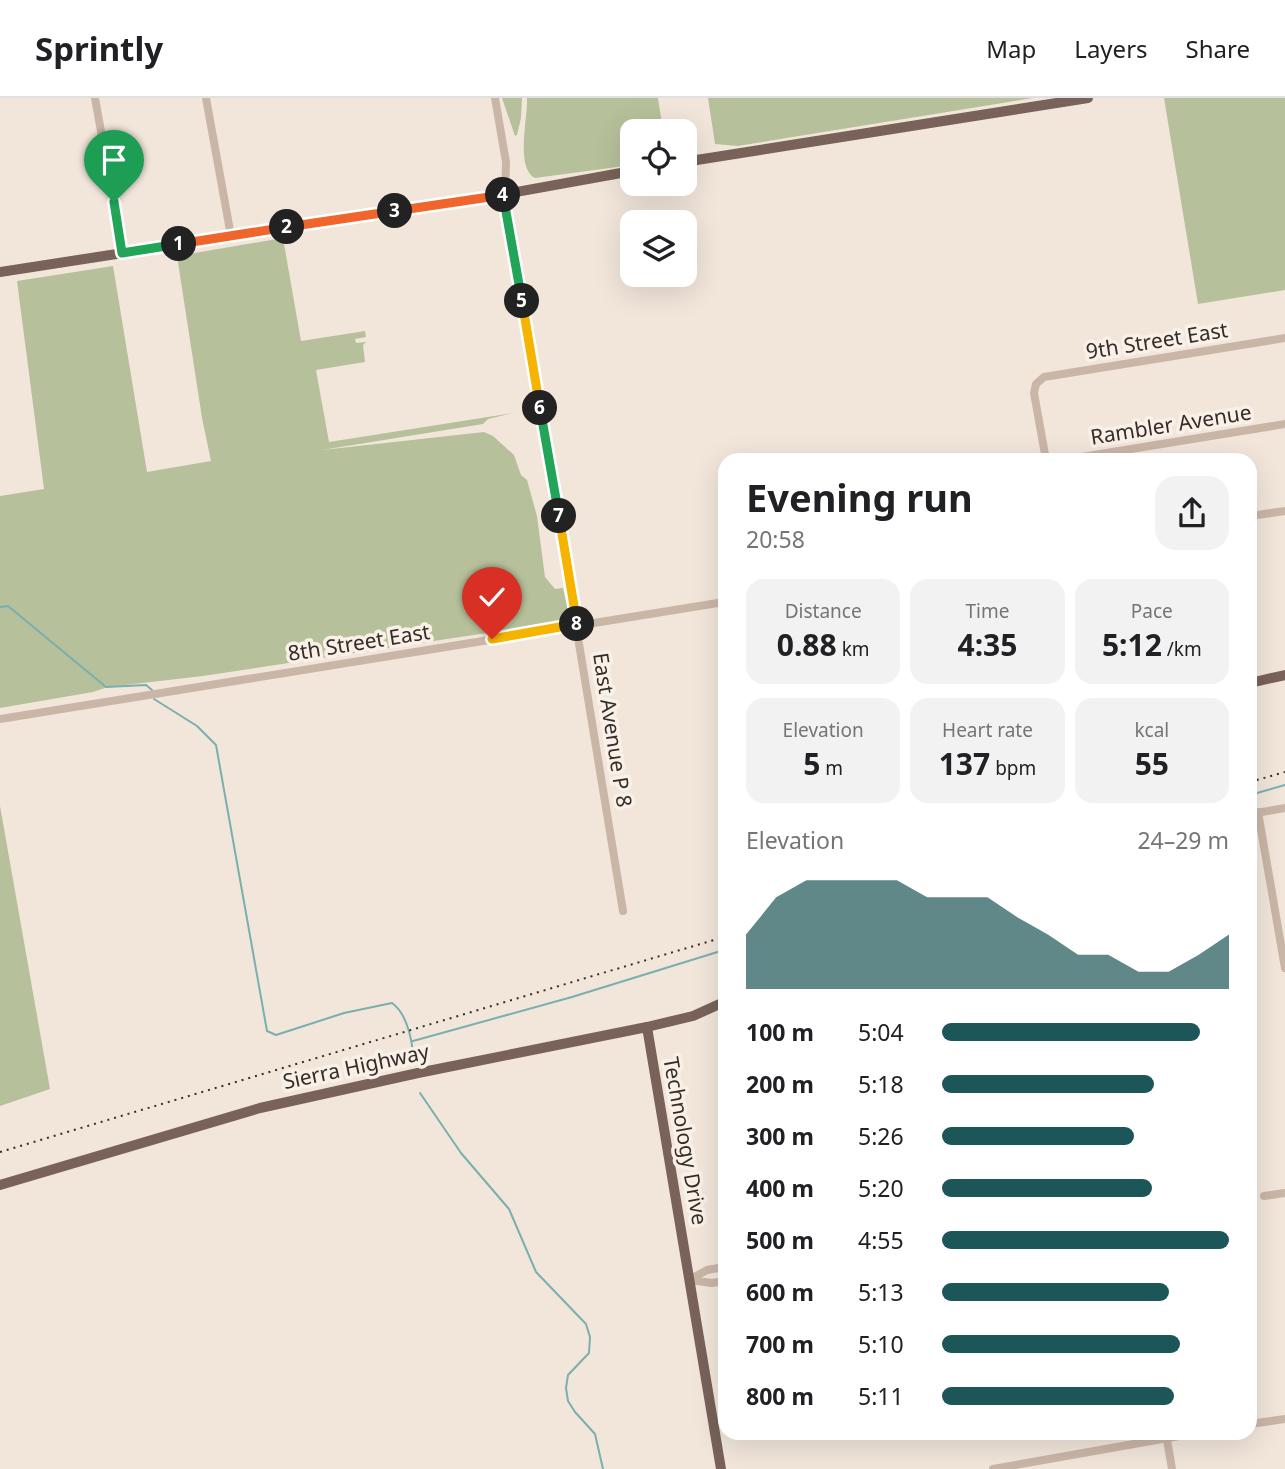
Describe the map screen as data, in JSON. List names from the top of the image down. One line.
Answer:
{"streets":{"main road":["Sierra Highway","Technology Drive"],"street":["9th Street East","Rambler Avenue","8th Street East","East Avenue P 8"]},"crossings":[["8th Street East","East Avenue P 8"],["Sierra Highway","Technology Drive"]],"page":{"header":"Sprintly","nav":["Map","Layers","Share"],"pins":["4","3","2","1","5","6","7","8"],"heading":["Evening run","20:58"],"stats":[["Distance","0.88 km"],["Time","4:35"],["Pace","5:12 /km"],["Elevation","5 m"],["Heart rate","137 bpm"],["kcal","55"]],"chart":["Elevation","24–29 m"],"list":[{"name":"100 m","note":"5:04"},{"name":"200 m","note":"5:18"},{"name":"300 m","note":"5:26"},{"name":"400 m","note":"5:20"},{"name":"500 m","note":"4:55"},{"name":"600 m","note":"5:13"},{"name":"700 m","note":"5:10"},{"name":"800 m","note":"5:11"}]}}
